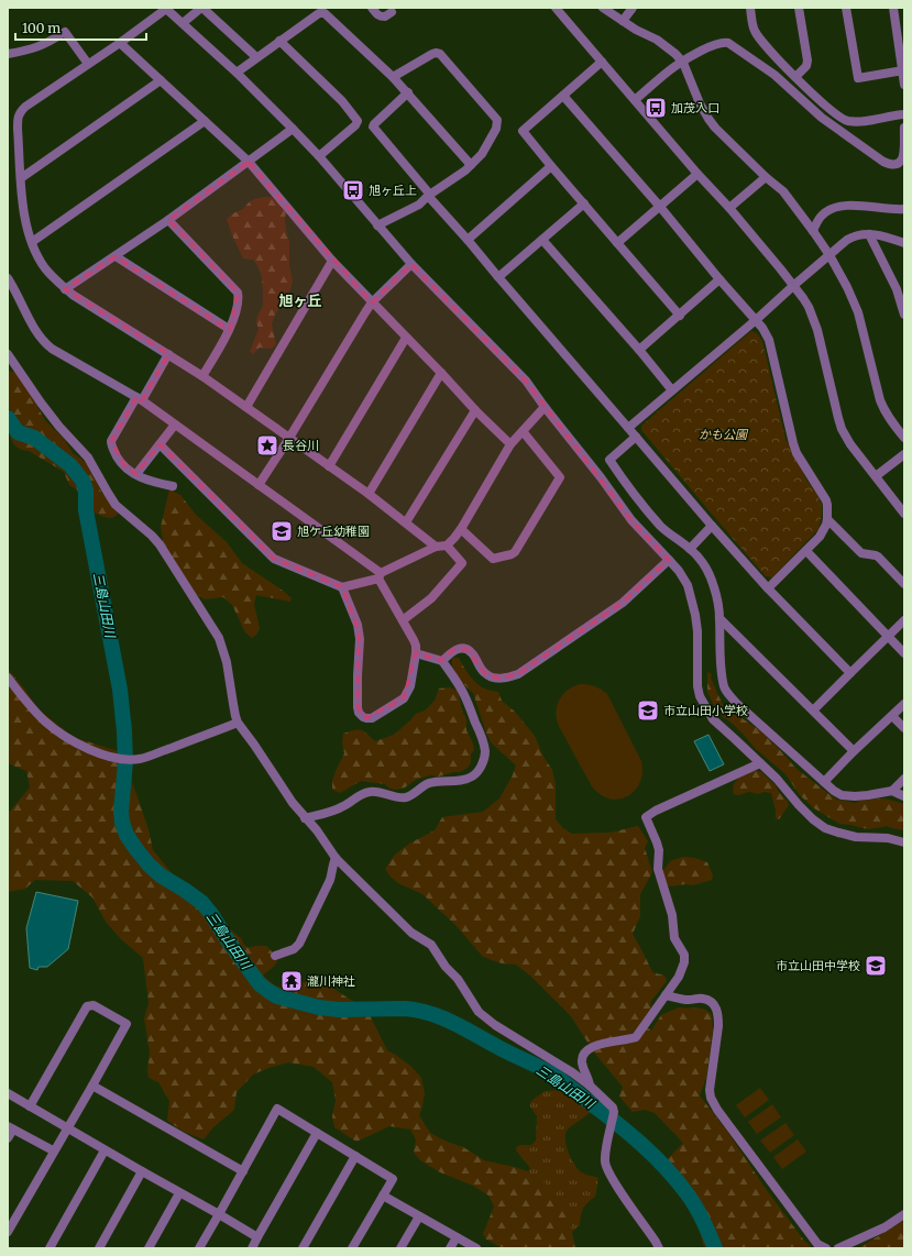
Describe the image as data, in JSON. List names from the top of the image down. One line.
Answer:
{"districts":["旭ヶ丘"],"water":["三島山田川"],"parks":["かも公園"],"places":{"bus stop":["加茂入口","旭ヶ丘上"],"place":["長谷川"],"school or university":["旭ケ丘幼稚園","市立山田小学校","市立山田中学校"],"temple":["瀧川神社"]},"scale_bar":"100 m"}
